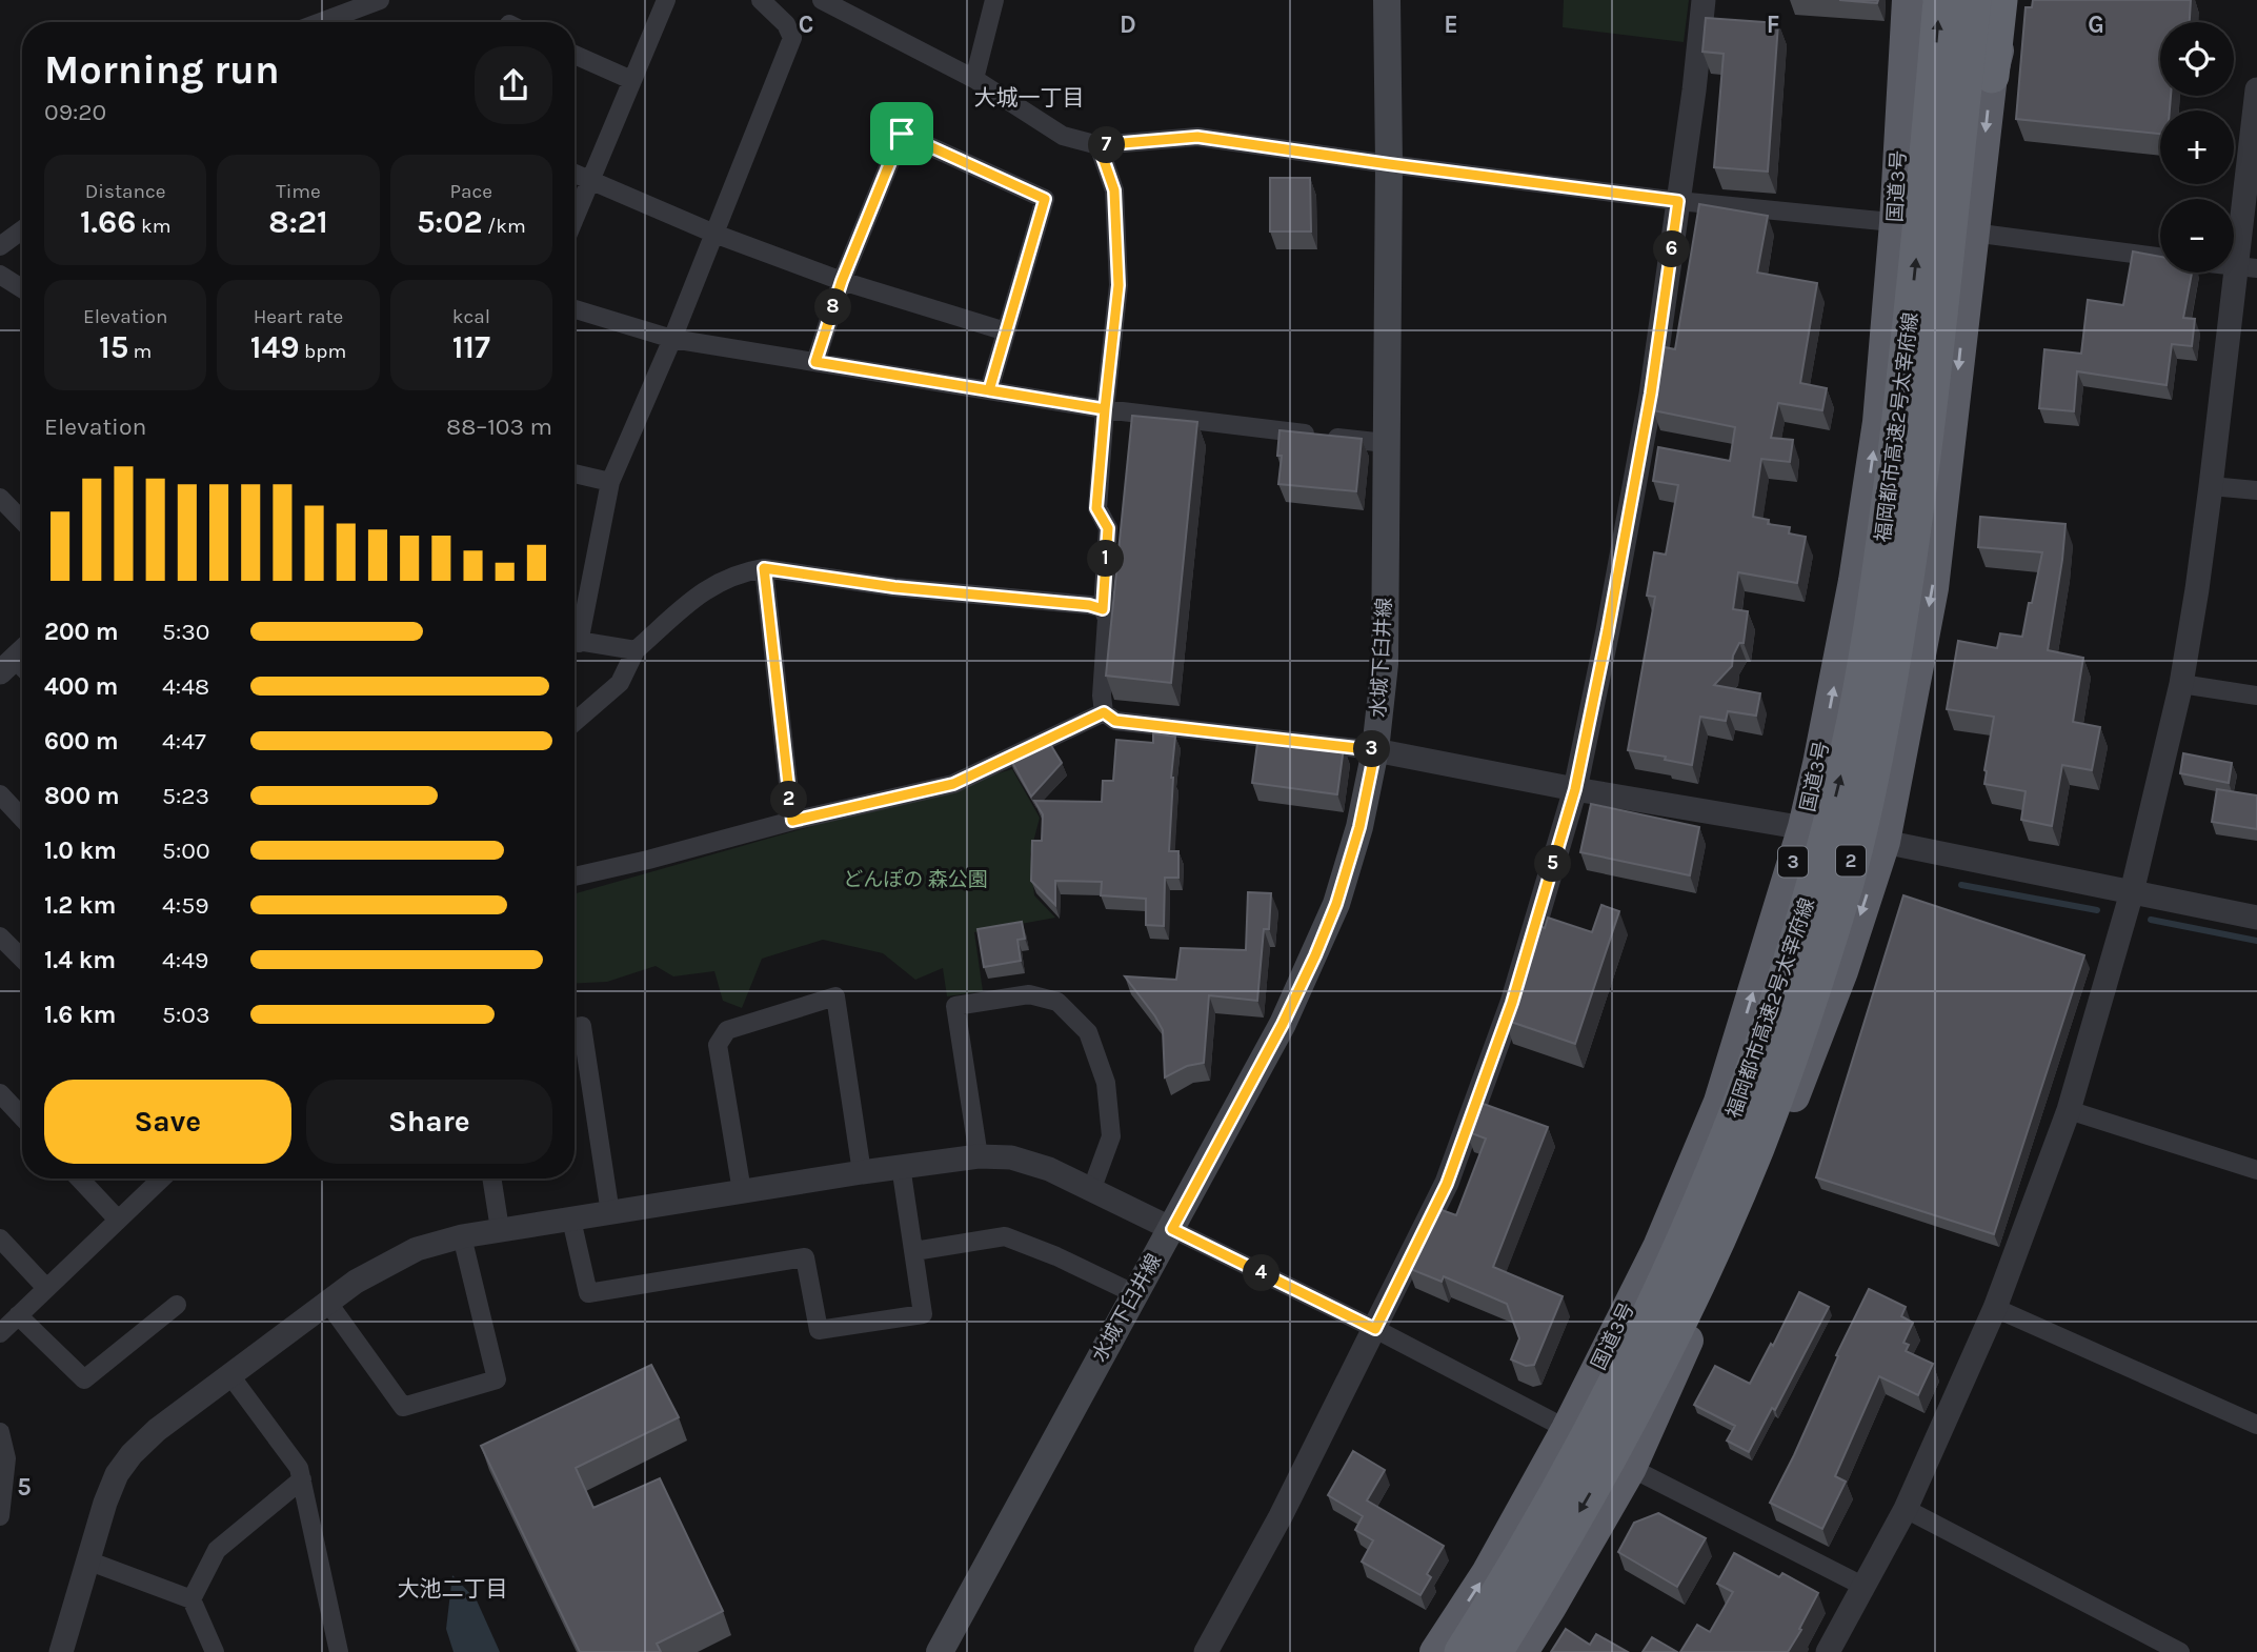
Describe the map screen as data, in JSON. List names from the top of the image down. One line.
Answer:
{"streets":{"highway":["国道3号","福岡都市高速2号太宰府線","2","3"],"main road":["水城下臼井線"]},"districts":["大城一丁目","大池二丁目"],"parks":["どんぽの 森公園"],"page":{"map_buttons":["+","−"],"heading":["Morning run","09:20"],"pins":["7","6","8","1","3","2","5","4"],"stats":[["Distance","1.66 km"],["Time","8:21"],["Pace","5:02 /km"],["Elevation","15 m"],["Heart rate","149 bpm"],["kcal","117"]],"chart":["Elevation","88–103 m"],"list":[{"name":"200 m","note":"5:30"},{"name":"400 m","note":"4:48"},{"name":"600 m","note":"4:47"},{"name":"800 m","note":"5:23"},{"name":"1.0 km","note":"5:00"},{"name":"1.2 km","note":"4:59"},{"name":"1.4 km","note":"4:49"},{"name":"1.6 km","note":"5:03"}],"buttons":["Save","Share"]},"grid":{"columns":["C","D","E","F","G"],"rows":["5"]}}
